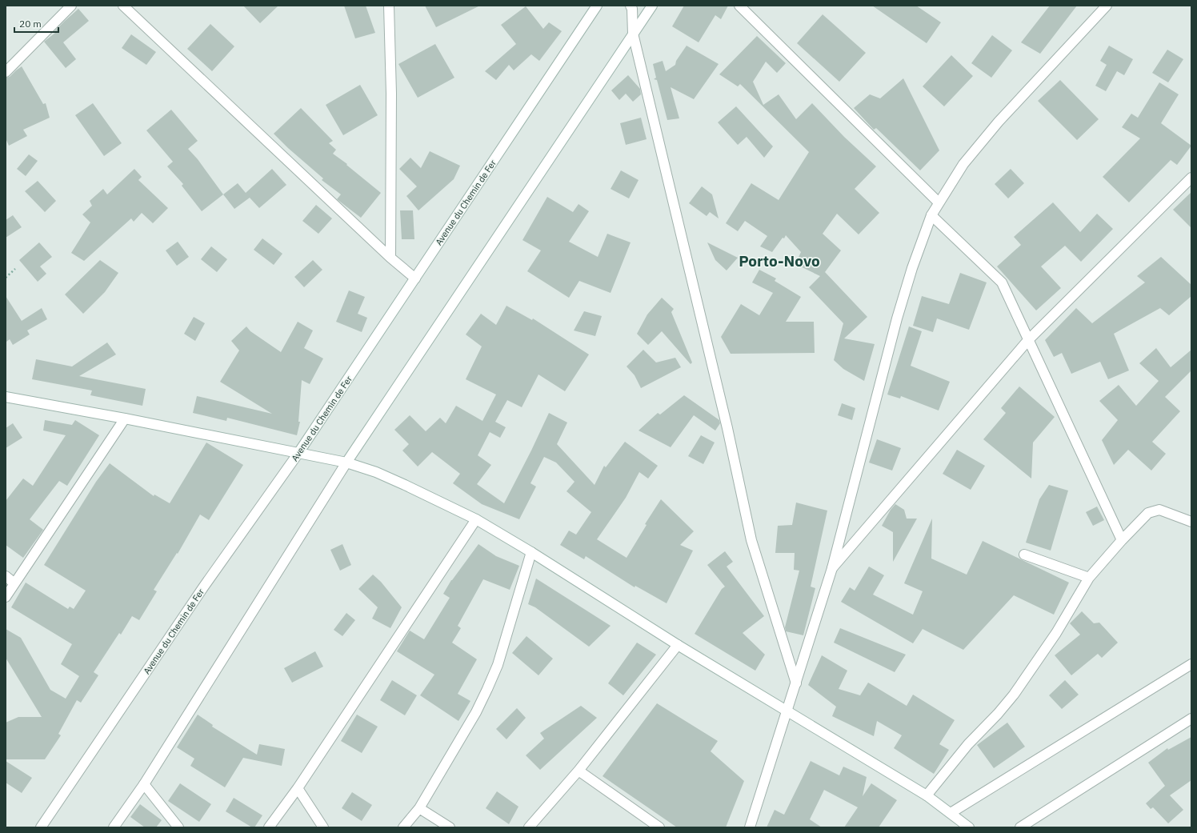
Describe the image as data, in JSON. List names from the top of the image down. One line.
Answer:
{"streets":{"street":["Avenue du Chemin de Fer"]},"districts":["Porto-Novo"],"scale_bar":"20 m"}
